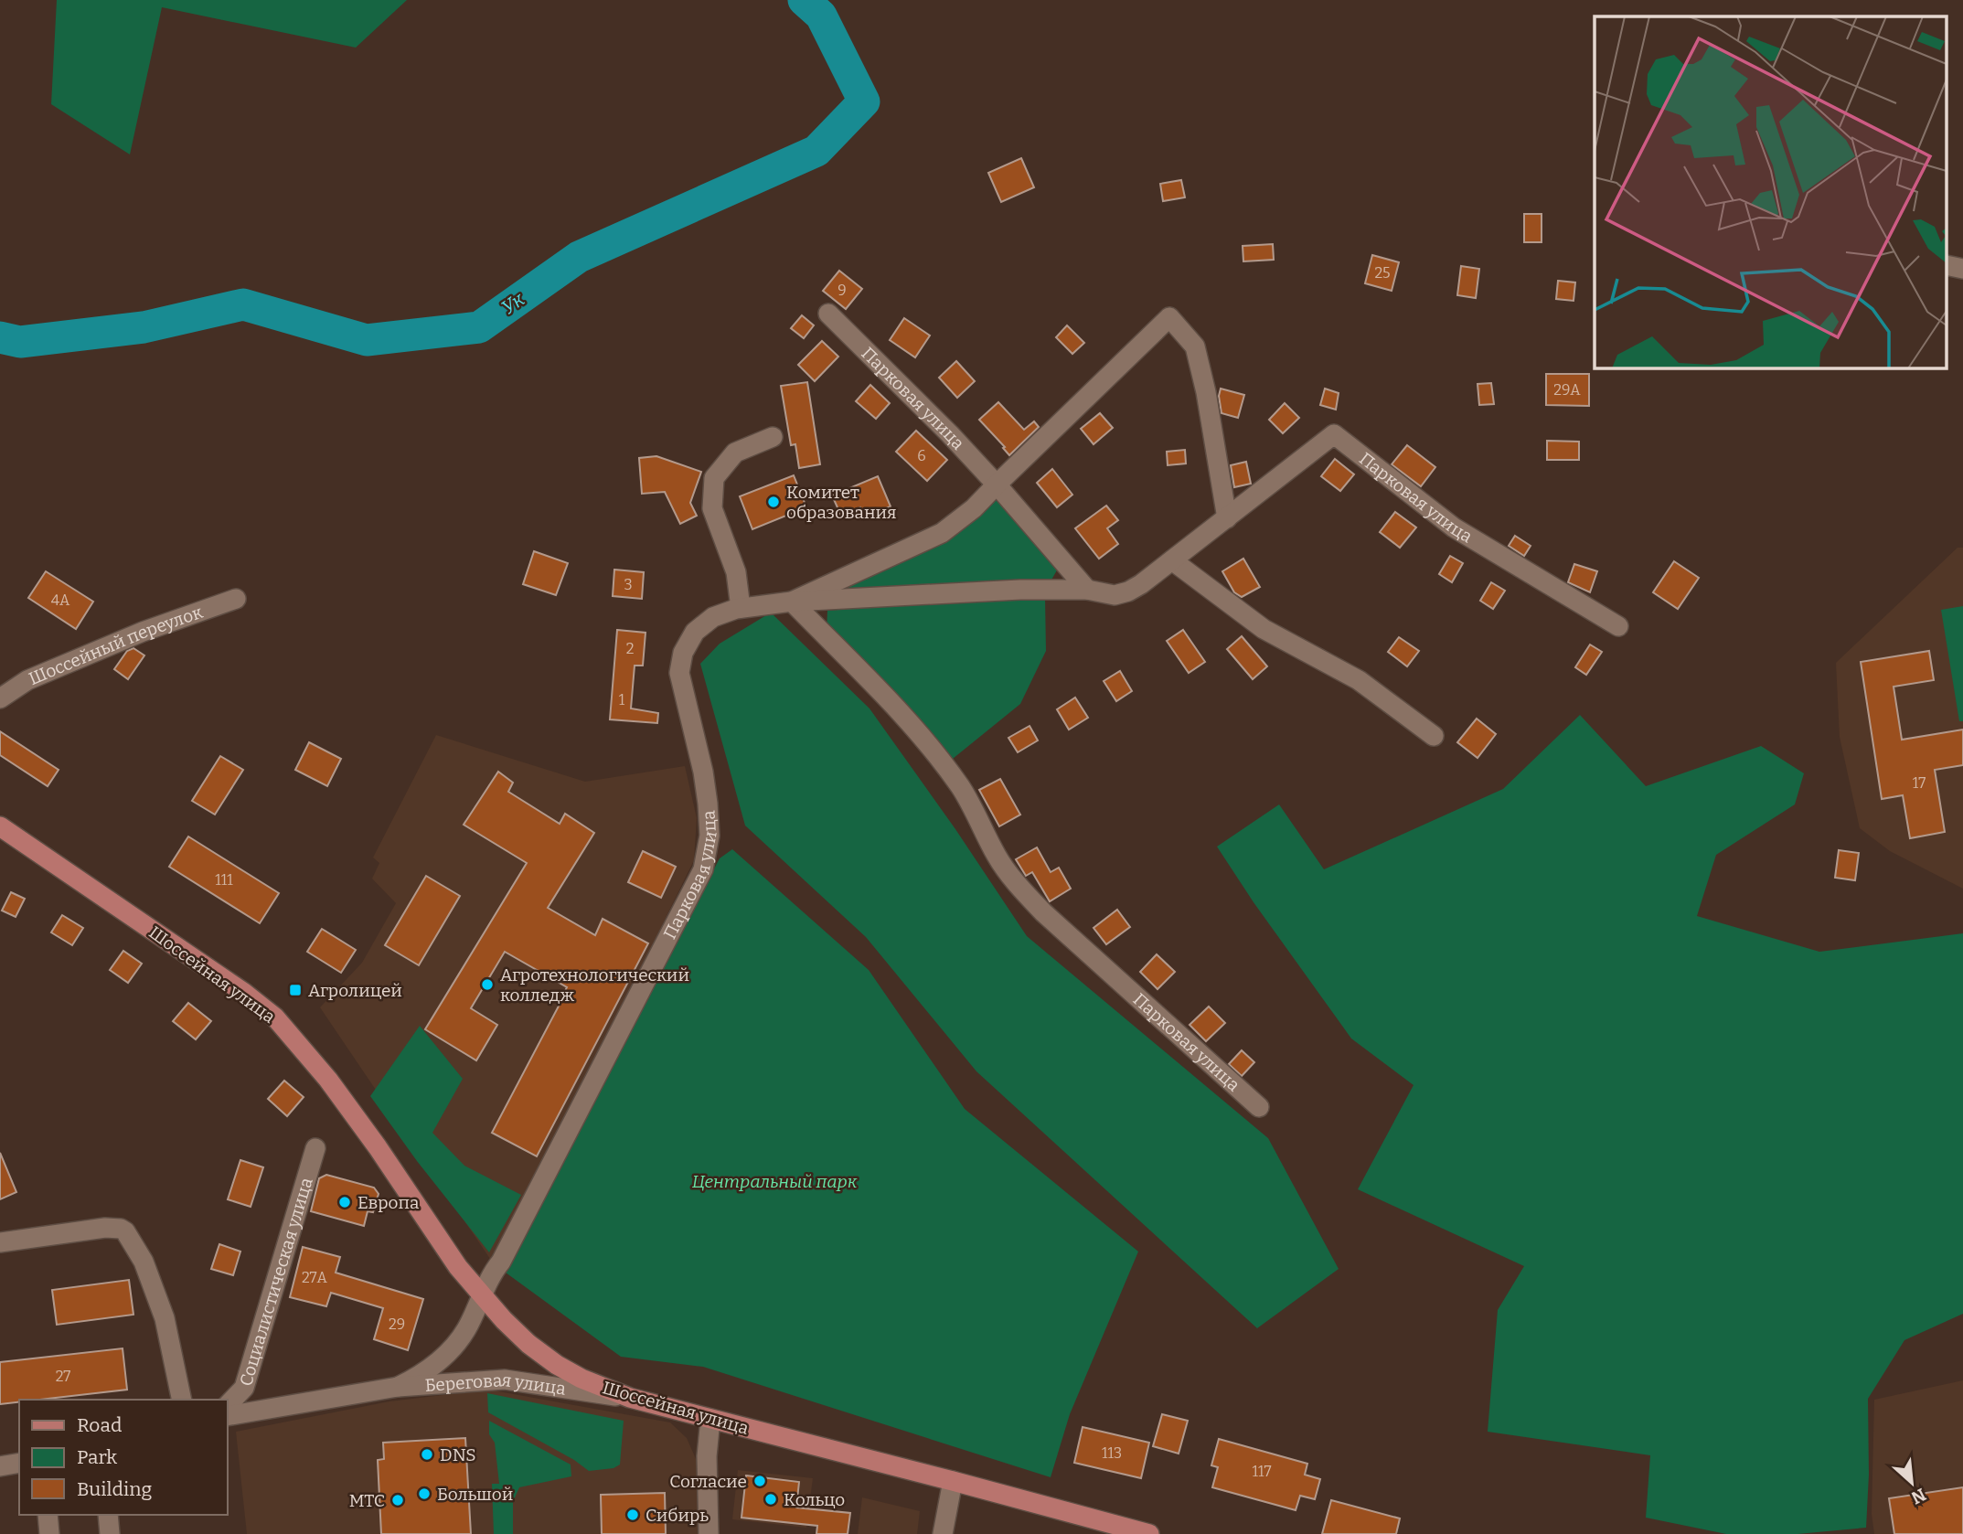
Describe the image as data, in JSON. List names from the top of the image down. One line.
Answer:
{"streets":{"main road":["Шоссейная улица"],"street":["Парковая улица","Шоссейный переулок","Социалистическая улица","Береговая улица"]},"crossings":[["Парковая улица","Шоссейная улица"],["Парковая улица","Береговая улица"],["Шоссейная улица","Береговая улица"]],"water":["Ук"],"parks":["Центральный парк"],"places":{"other":["Комитет образования","Агротехнологический колледж","Европа","DNS","Согласие","Большой","Кольцо","МТС","Сибирь"],"transit":["Агролицей"]},"house_numbers":["25","9","29А","6","3","4А","2","1","17","111","27А","29","27","113","117"],"legend":["Road","Park","Building"],"north":"bottom right"}
